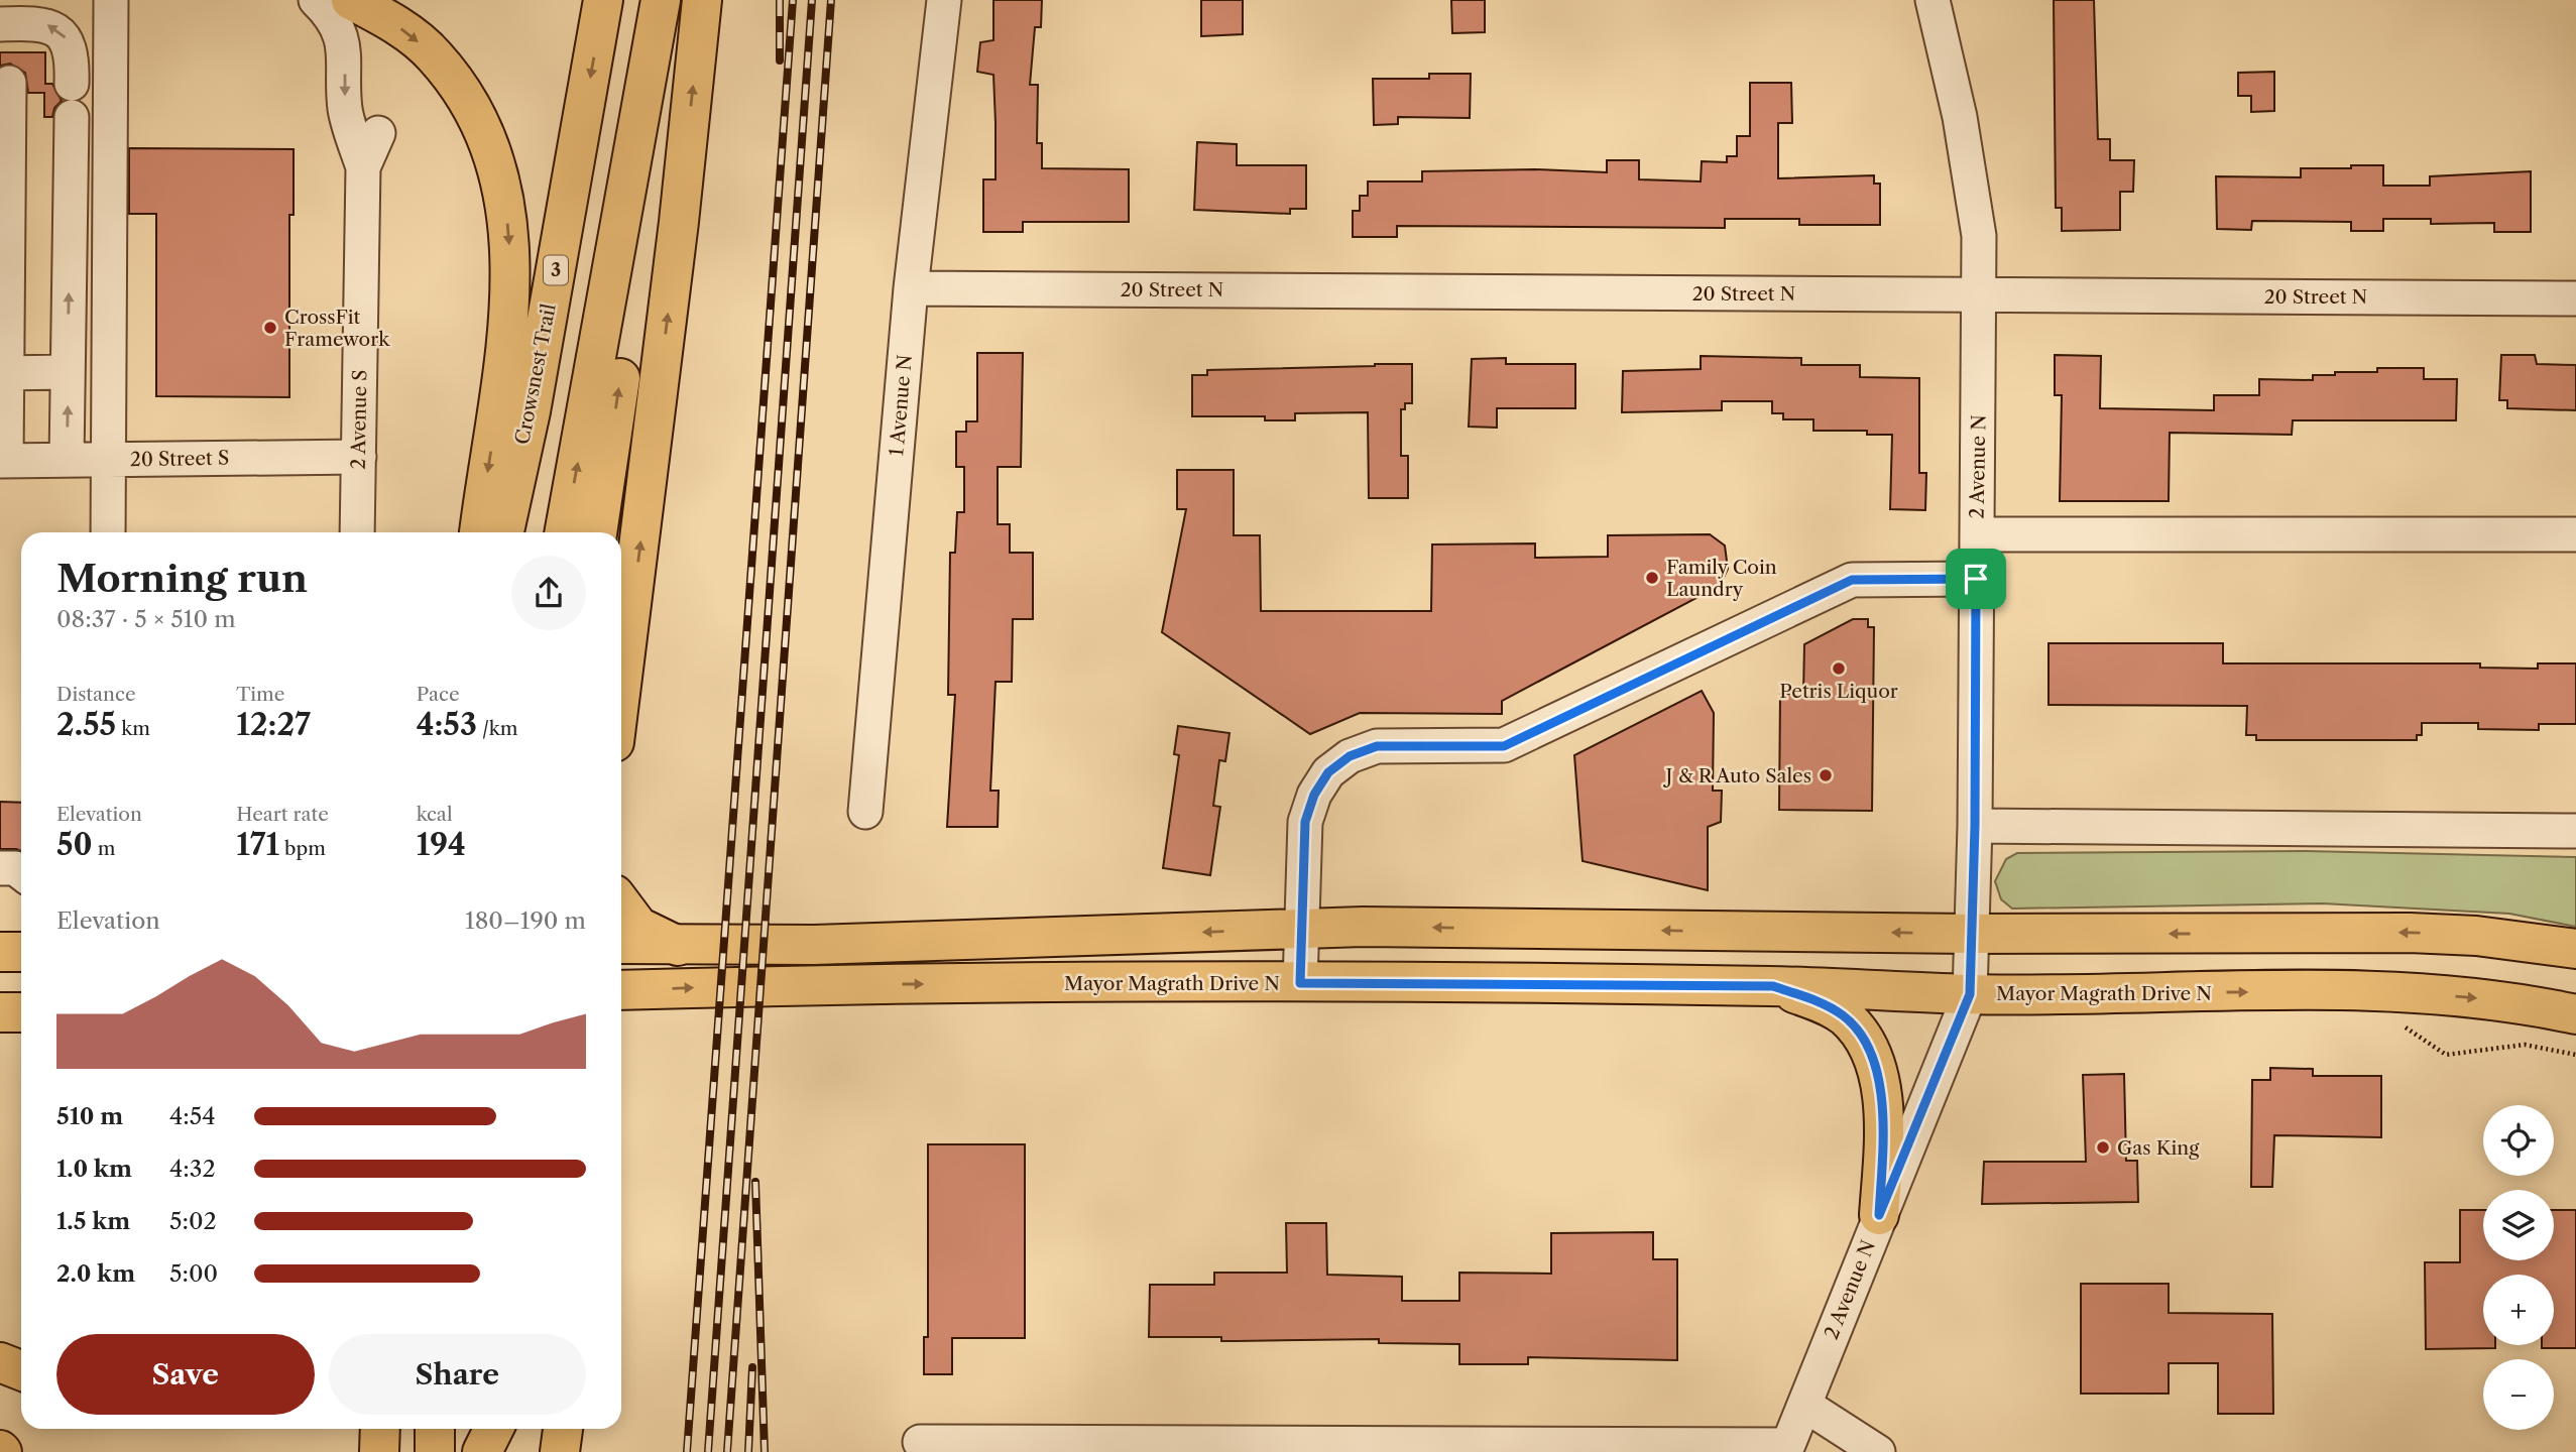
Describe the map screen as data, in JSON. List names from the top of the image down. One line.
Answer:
{"streets":{"main road":["3","Crowsnest Trail","Mayor Magrath Drive N"],"street":["20 Street N","1 Avenue N","2 Avenue S","20 Street S","2 Avenue N"]},"crossings":[["20 Street N","1 Avenue N"],["20 Street N","2 Avenue N"],["2 Avenue S","20 Street S"],["2 Avenue N","Mayor Magrath Drive N"]],"places":["CrossFit Framework","Family Coin Laundry","Petris Liquor","J & R Auto Sales","Gas King"],"page":{"heading":["Morning run","08:37 · 5 × 510 m"],"stats":[["Distance","2.55 km"],["Time","12:27"],["Pace","4:53 /km"],["Elevation","50 m"],["Heart rate","171 bpm"],["kcal","194"]],"chart":["Elevation","180–190 m"],"list":[{"name":"510 m","note":"4:54"},{"name":"1.0 km","note":"4:32"},{"name":"1.5 km","note":"5:02"},{"name":"2.0 km","note":"5:00"}],"map_buttons":["+","−"],"buttons":["Save","Share"]}}
